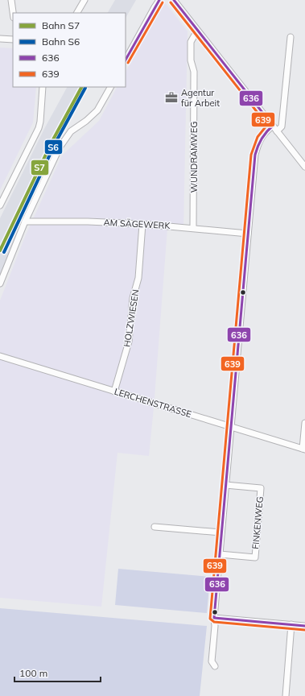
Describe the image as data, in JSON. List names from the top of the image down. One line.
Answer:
{"streets":{"street":["WUNDRAMWEG","AM SÄGEWERK","HOLZWIESEN","LERCHENSTRASSE","FINKENWEG"]},"crossings":[["WUNDRAMWEG","AM SÄGEWERK"],["AM SÄGEWERK","HOLZWIESEN"],["HOLZWIESEN","LERCHENSTRASSE"]],"places":{"office":["Agentur für Arbeit"]},"lines":["transit line 636","transit line 639","rail line S7","rail line S6"],"legend":["Bahn S7","Bahn S6","636","639"],"scale_bar":"100 m"}
